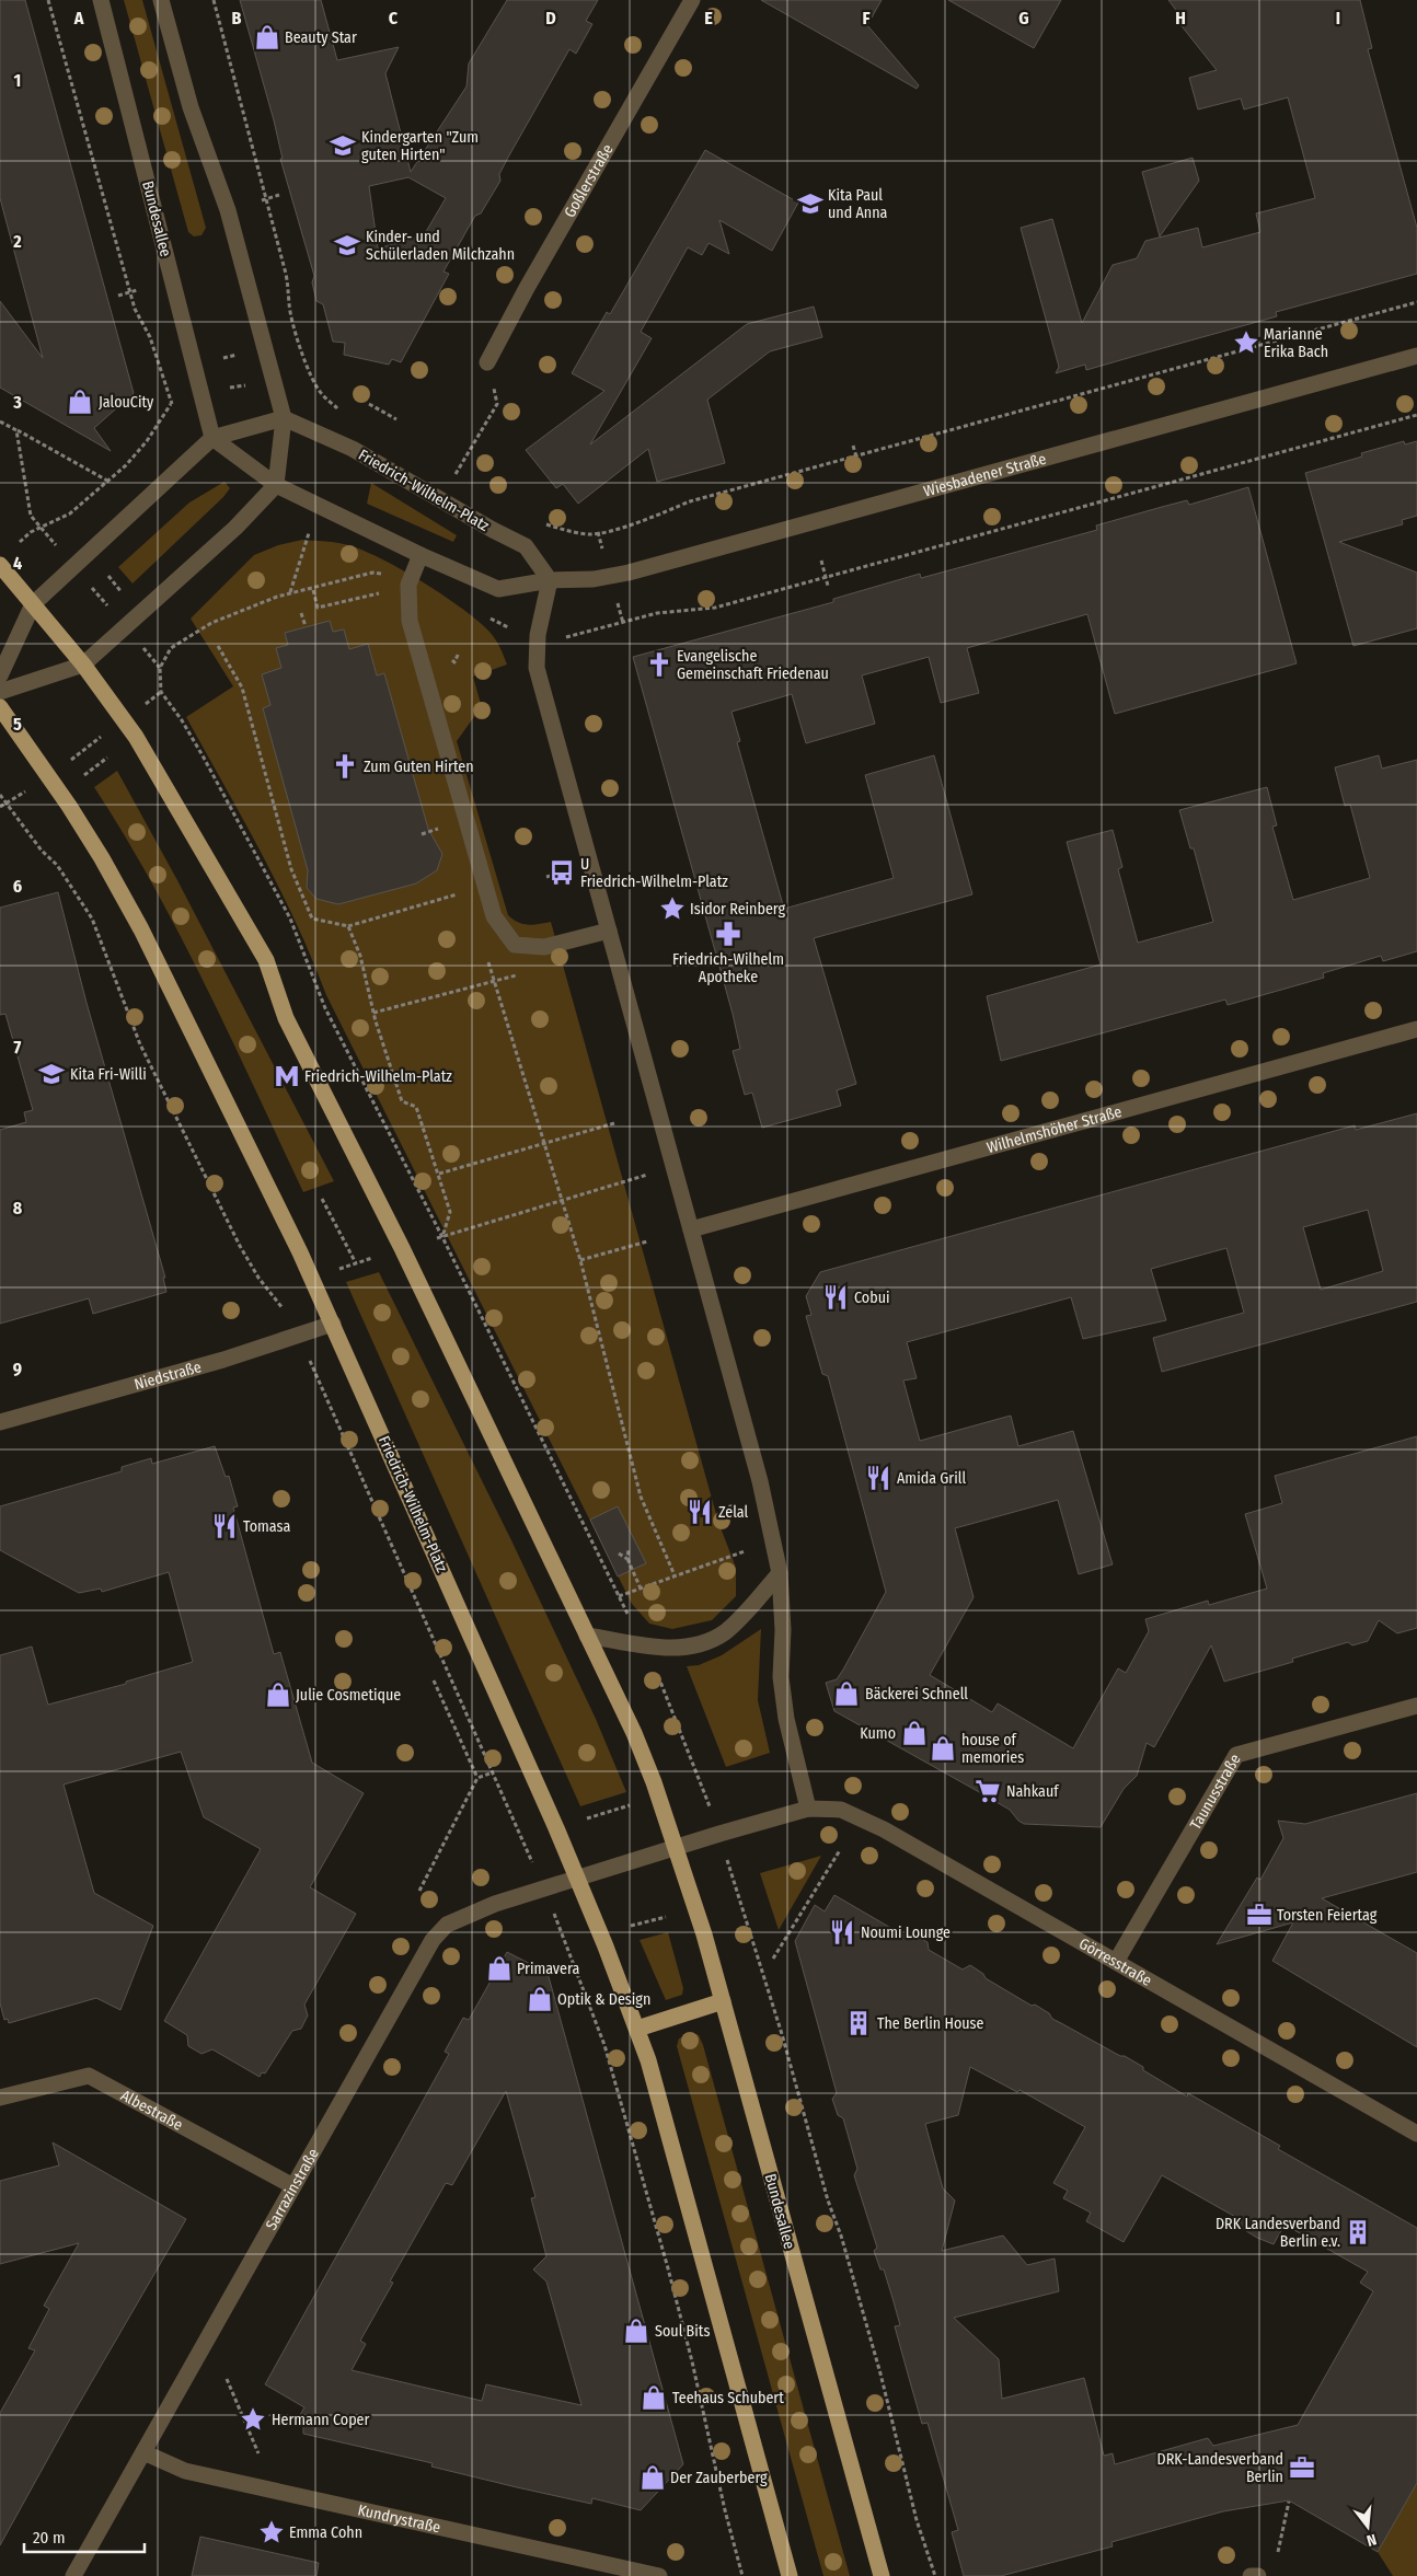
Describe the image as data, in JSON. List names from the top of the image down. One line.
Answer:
{"streets":{"main road":["Bundesallee","Friedrich-Wilhelm-Platz"],"street":["Goßlerstraße","Wiesbadener Straße","Wilhelmshöher Straße","Niedstraße","Taunusstraße","Görresstraße","Albestraße","Sarrazinstraße","Kundrystraße"]},"crossings":[["Bundesallee","Sarrazinstraße"],["Wiesbadener Straße","Friedrich-Wilhelm-Platz"],["Friedrich-Wilhelm-Platz","Niedstraße"],["Friedrich-Wilhelm-Platz","Sarrazinstraße"],["Taunusstraße","Görresstraße"],["Albestraße","Sarrazinstraße"],["Sarrazinstraße","Kundrystraße"]],"places":{"shop":["Beauty Star","JalouCity","Bäckerei Schnell","Julie Cosmetique","Kumo","house of memories","Primavera","Optik & Design","Soul Bits","Teehaus Schubert","Der Zauberberg"],"school or university":["Kindergarten \"Zum guten Hirten\"","Kita Paul und Anna","Kinder- und Schülerladen Milchzahn","Kita Fri-Willi"],"place":["Marianne Erika Bach","Isidor Reinberg","Hermann Coper","Emma Cohn"],"church":["Evangelische Gemeinschaft Friedenau","Zum Guten Hirten"],"bus stop":["U Friedrich-Wilhelm-Platz"],"pharmacy":["Friedrich-Wilhelm Apotheke"],"metro station":["Friedrich-Wilhelm-Platz"],"restaurant":["Cobui","Amida Grill","Zelal","Tomasa","Noumi Lounge"],"supermarket":["Nahkauf"],"office":["Torsten Feiertag","DRK-Landesverband Berlin"],"building":["The Berlin House","DRK Landesverband Berlin e.v."]},"scale_bar":"20 m","north":"bottom","grid":{"columns":["A","B","C","D","E","F","G","H","I"],"rows":["1","2","3","4","5","6","7","8","9"]}}
